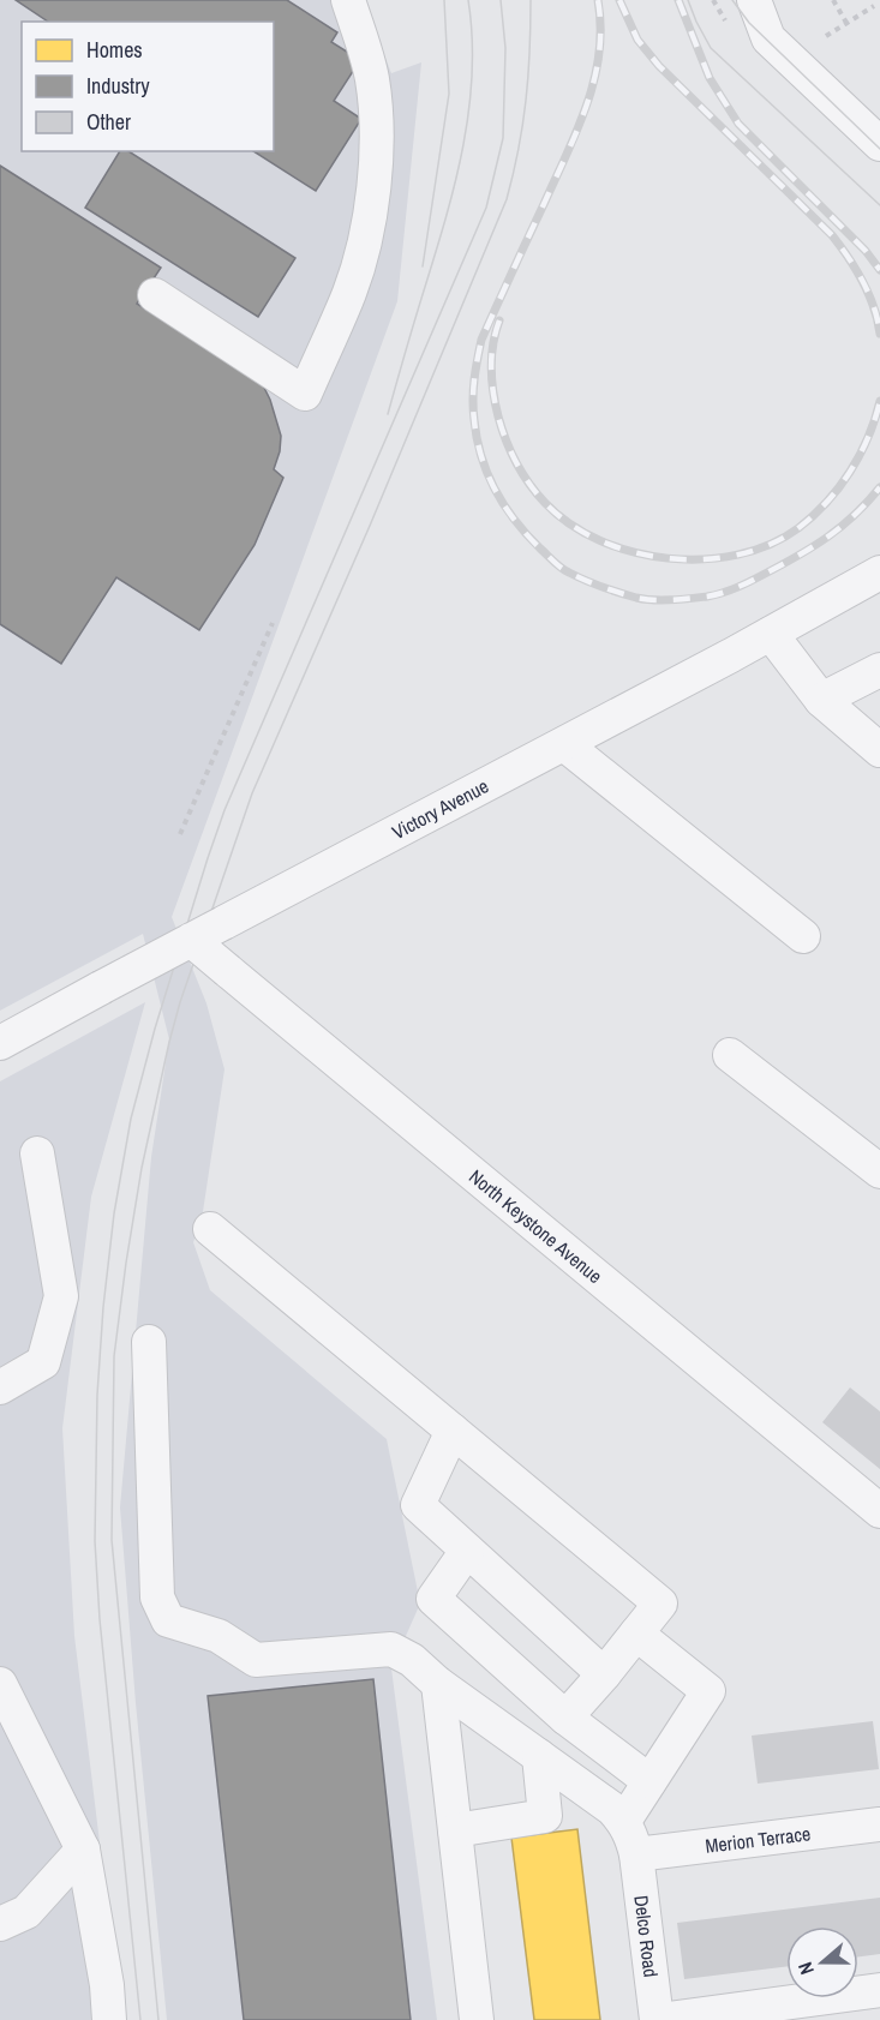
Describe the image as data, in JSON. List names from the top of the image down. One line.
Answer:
{"streets":{"street":["Victory Avenue","North Keystone Avenue","Merion Terrace","Delco Road"]},"crossings":[["Victory Avenue","North Keystone Avenue"],["Merion Terrace","Delco Road"]],"legend":["Homes","Industry","Other"],"north":"left"}
